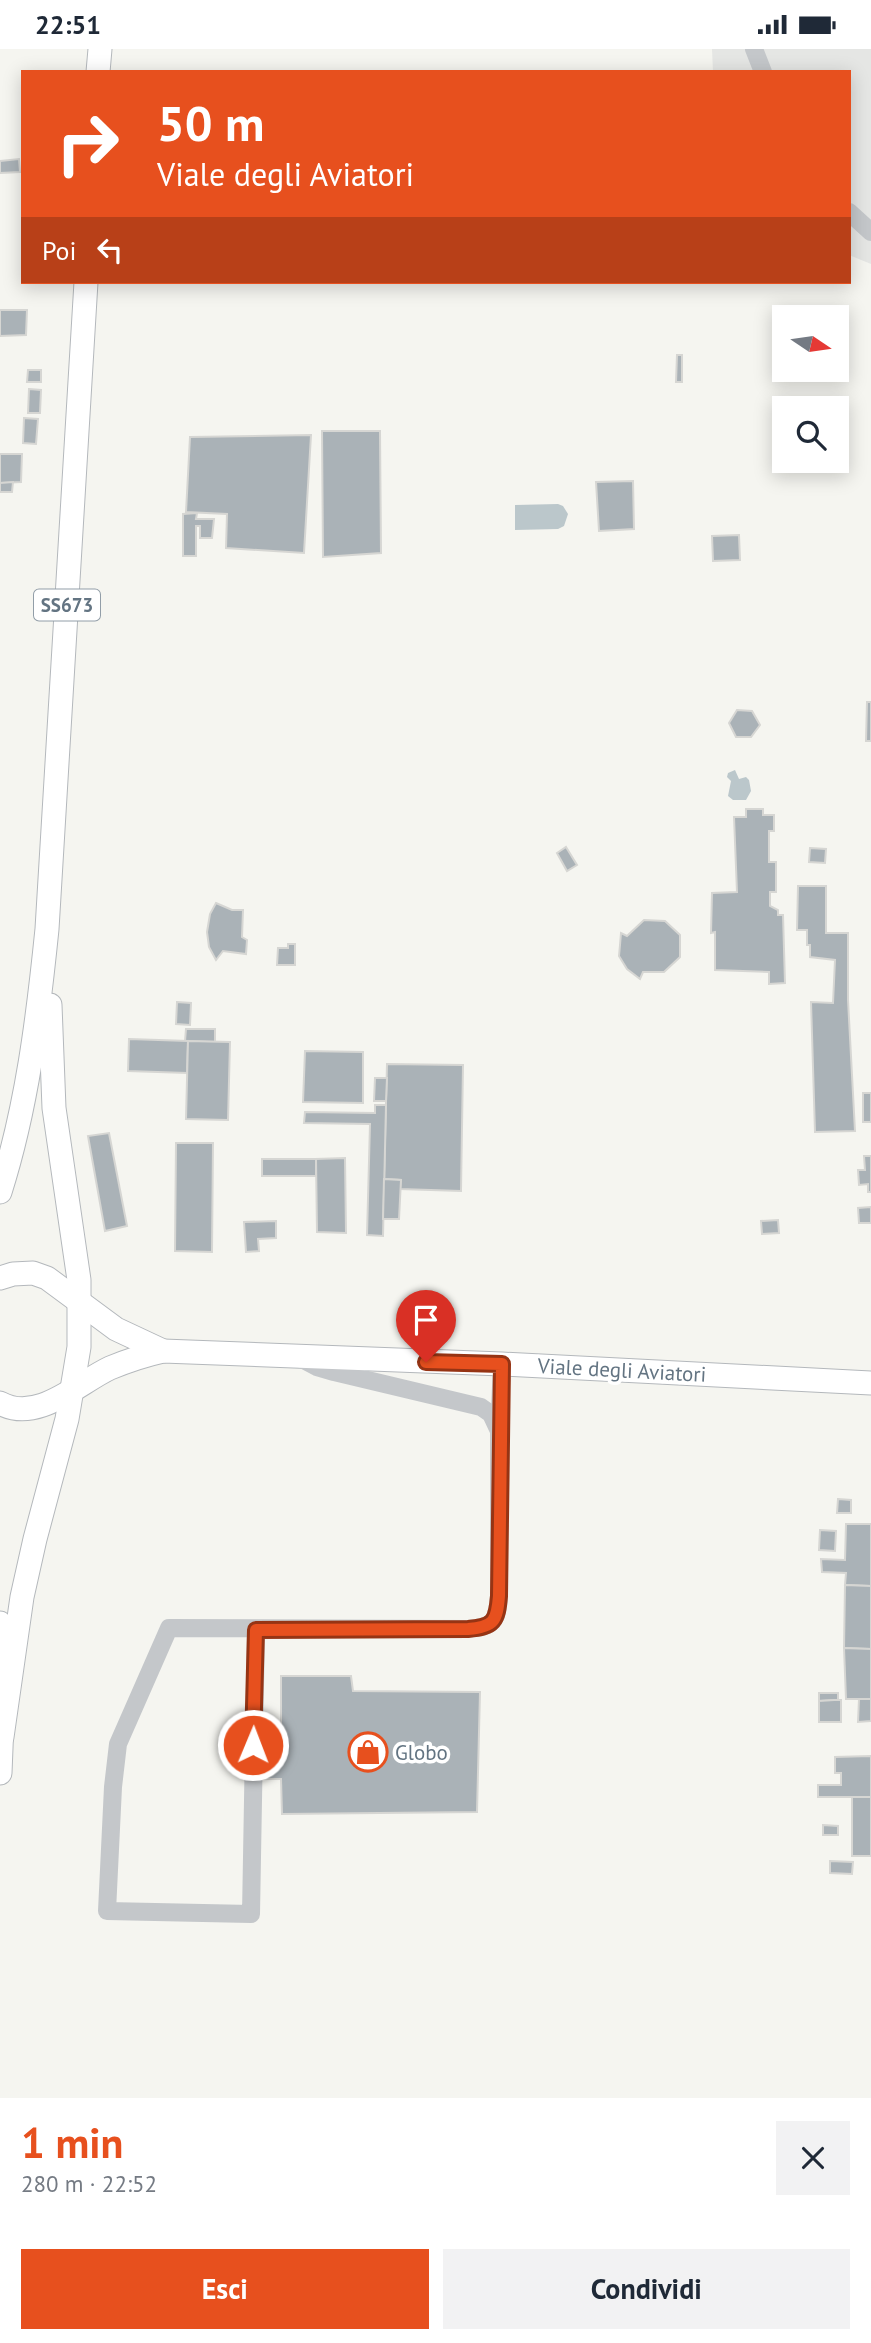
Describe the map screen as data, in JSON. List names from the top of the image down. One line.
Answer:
{"streets":{"main road":["SS673","Viale degli Aviatori"]},"crossings":[["SS673","Viale degli Aviatori"]],"places":{"shop":["Globo"]},"north":"right","page":{"status":"22:51","turn":["50 m","Viale degli Aviatori"],"then":"Poi","heading":["1 min","280 m · 22:52"],"buttons":["Esci","Condividi"]}}
